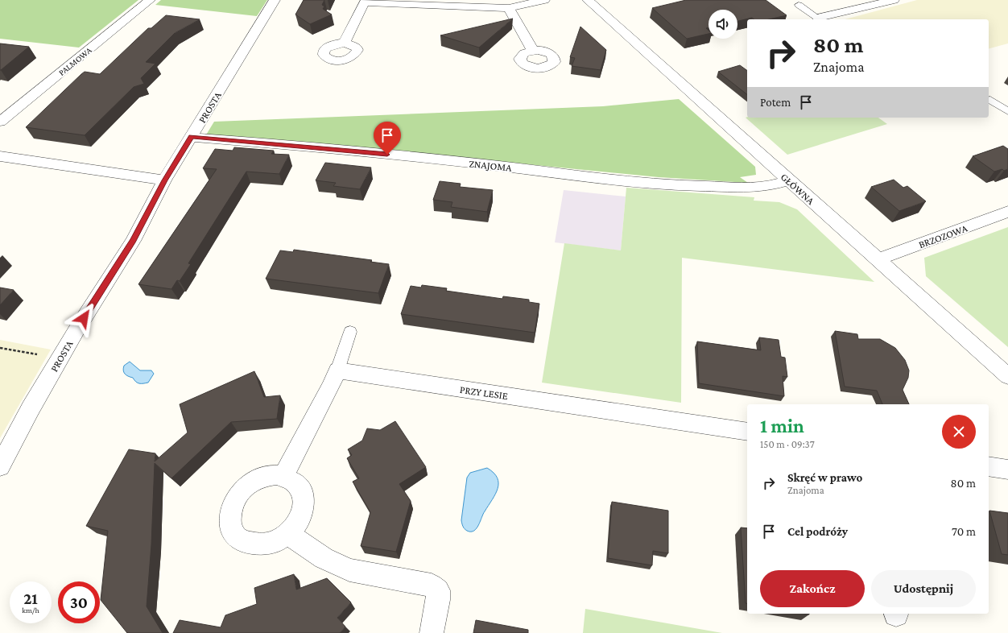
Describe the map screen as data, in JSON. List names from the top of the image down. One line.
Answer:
{"streets":{"street":["PALMOWA","PROSTA","ZNAJOMA","GŁÓWNA","BRZOZOWA","PRZY LESIE"]},"crossings":[["PROSTA","ZNAJOMA"],["ZNAJOMA","GŁÓWNA"],["GŁÓWNA","BRZOZOWA"]],"page":{"turn":["80 m","Znajoma"],"then":"Potem","heading":["1 min","150 m · 09:37"],"list":[{"name":"Skręć w prawo","note":"Znajoma","value":"80 m"},{"name":"Cel podróży","value":"70 m"}],"buttons":["Zakończ","Udostępnij"],"speed":"21 km/h","limit":"30"}}
